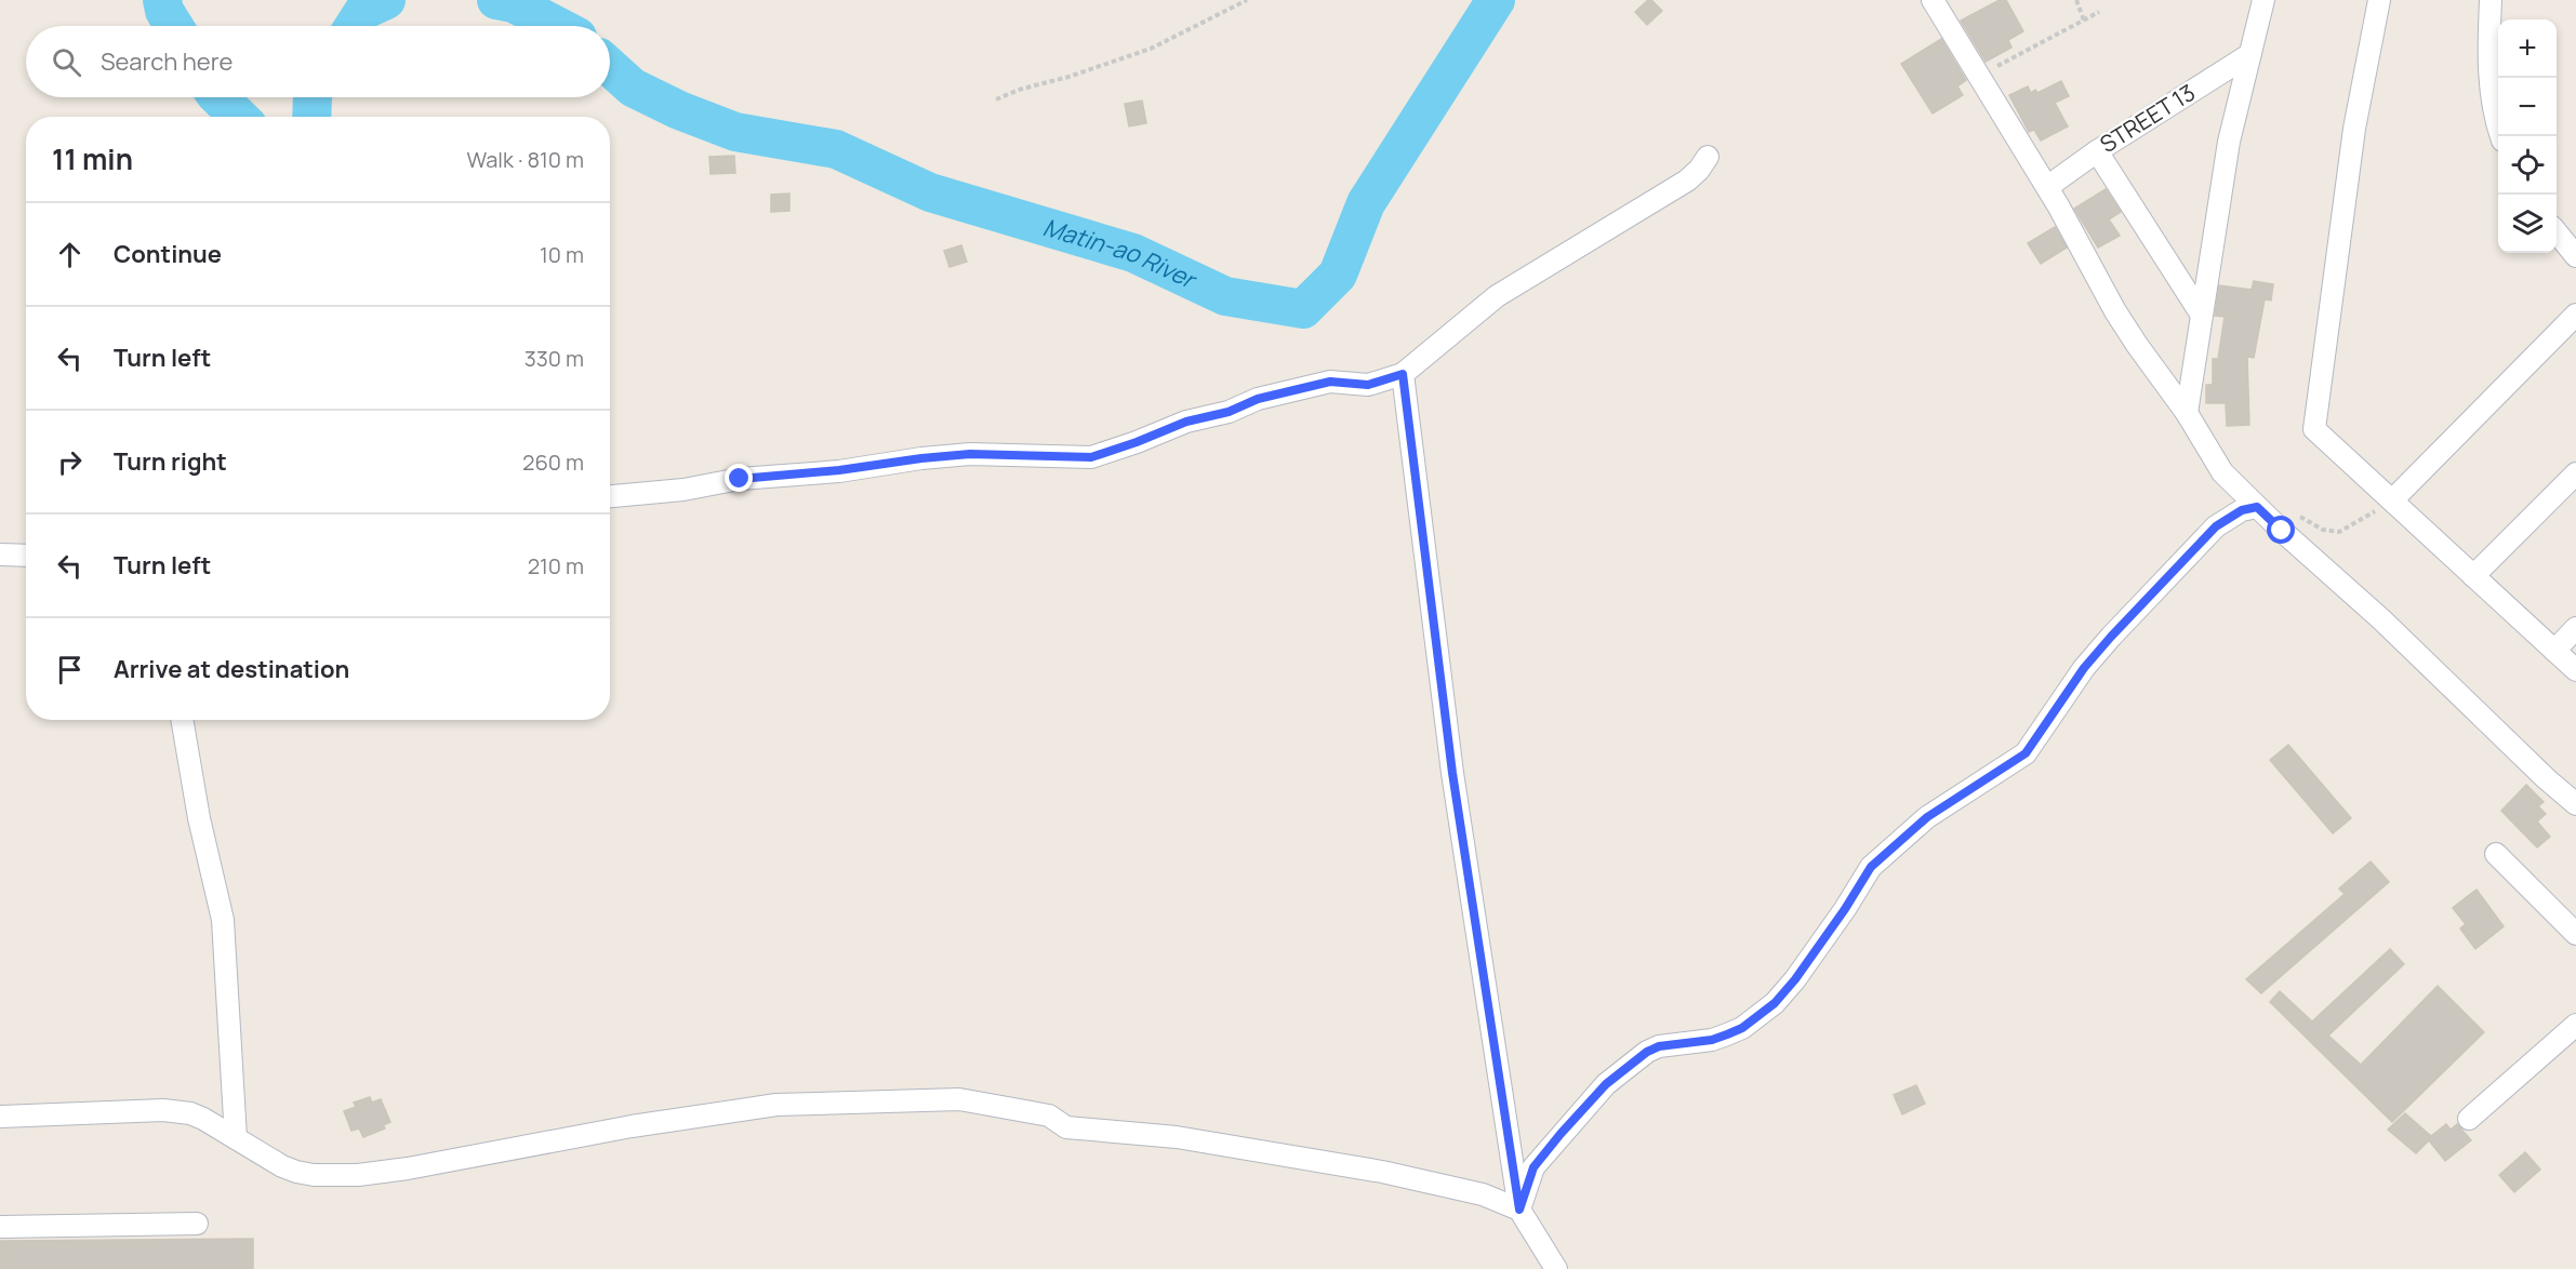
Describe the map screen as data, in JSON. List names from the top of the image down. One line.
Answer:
{"streets":{"street":["STREET 13"]},"water":["Matin-ao River"],"page":{"map_buttons":["+","−"],"search":"Search here","heading":["11 min","Walk · 810 m"],"list":[["Continue","10 m"],["Turn left","330 m"],["Turn right","260 m"],["Turn left","210 m"],"Arrive at destination"]}}
